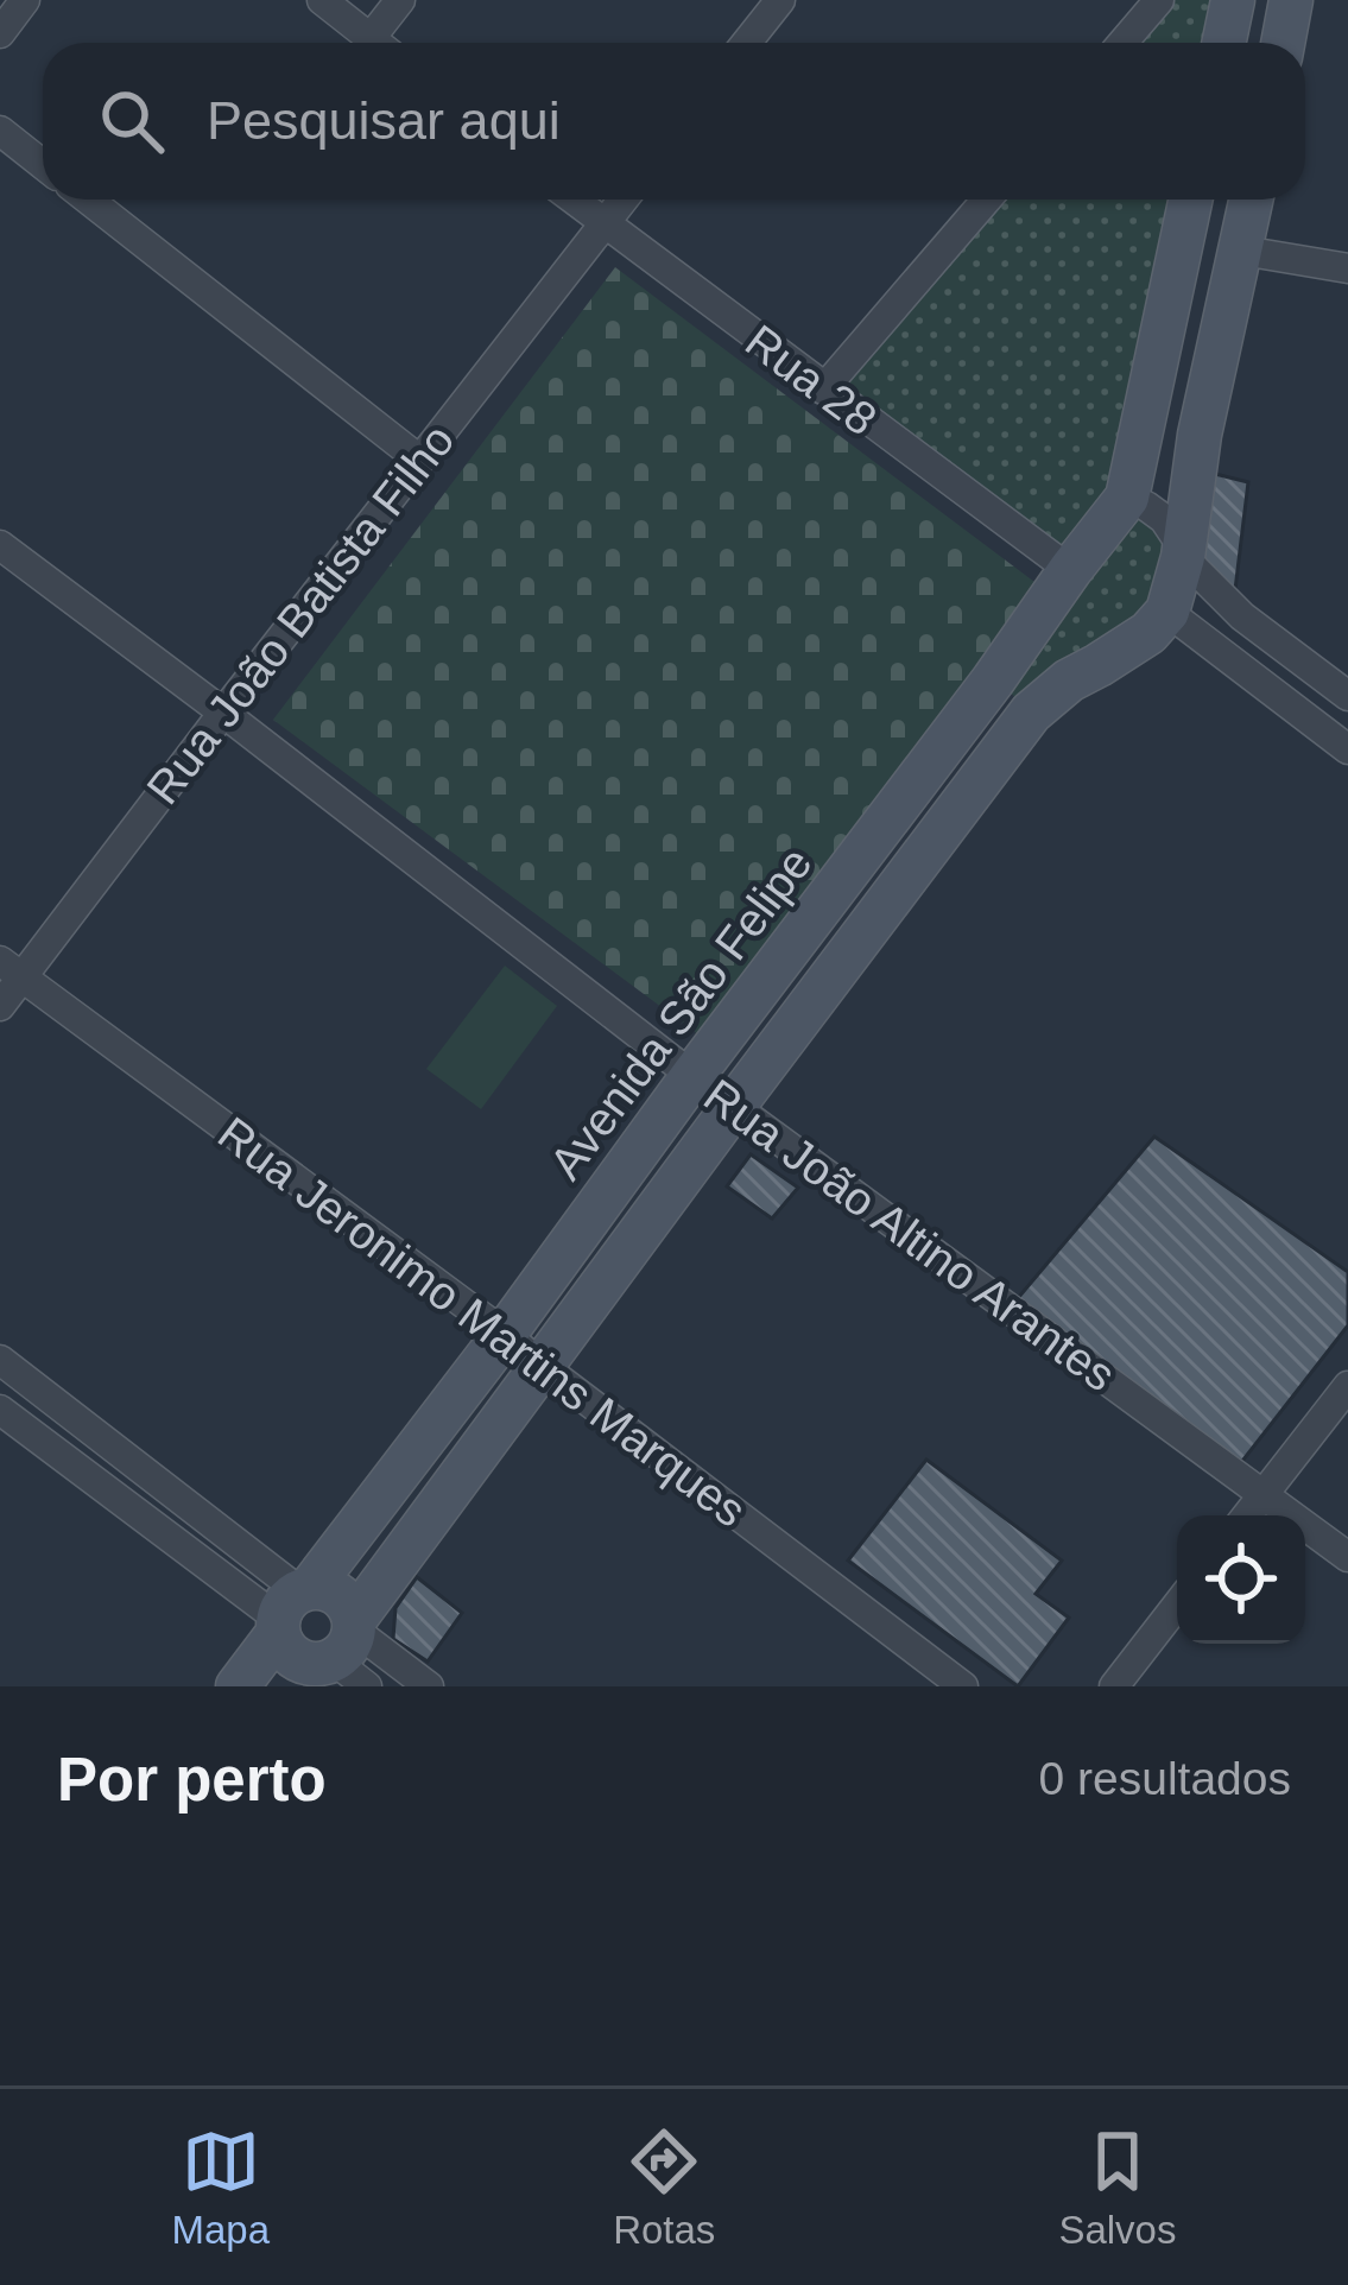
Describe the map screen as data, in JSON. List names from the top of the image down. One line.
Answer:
{"streets":{"street":["Rua 28","Rua João Batista Filho","Avenida São Felipe","Rua João Altino Arantes","Rua Jeronimo Martins Marques"]},"crossings":[["Rua 28","Rua João Batista Filho"],["Rua 28","Avenida São Felipe"],["Rua João Batista Filho","Rua João Altino Arantes"],["Rua João Batista Filho","Rua Jeronimo Martins Marques"],["Avenida São Felipe","Rua João Altino Arantes"],["Avenida São Felipe","Rua Jeronimo Martins Marques"]],"page":{"search":"Pesquisar aqui","heading":["Por perto","0 resultados"],"nav":["Mapa","Rotas","Salvos"]}}
